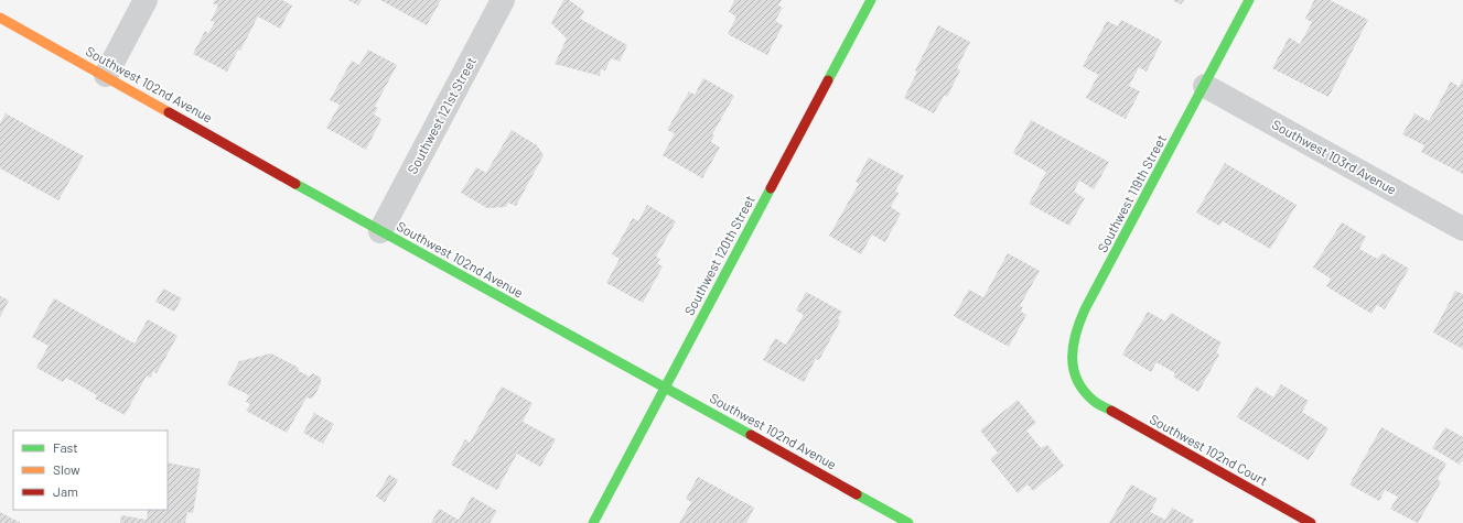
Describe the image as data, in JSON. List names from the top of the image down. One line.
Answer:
{"streets":{"street":["Southwest 102nd Avenue","Southwest 121st Street","Southwest 103rd Avenue","Southwest 119th Street","Southwest 120th Street","Southwest 102nd Court"]},"crossings":[["Southwest 102nd Avenue","Southwest 121st Street"],["Southwest 102nd Avenue","Southwest 120th Street"],["Southwest 103rd Avenue","Southwest 119th Street"],["Southwest 119th Street","Southwest 102nd Court"]],"legend":["Fast","Slow","Jam"]}
